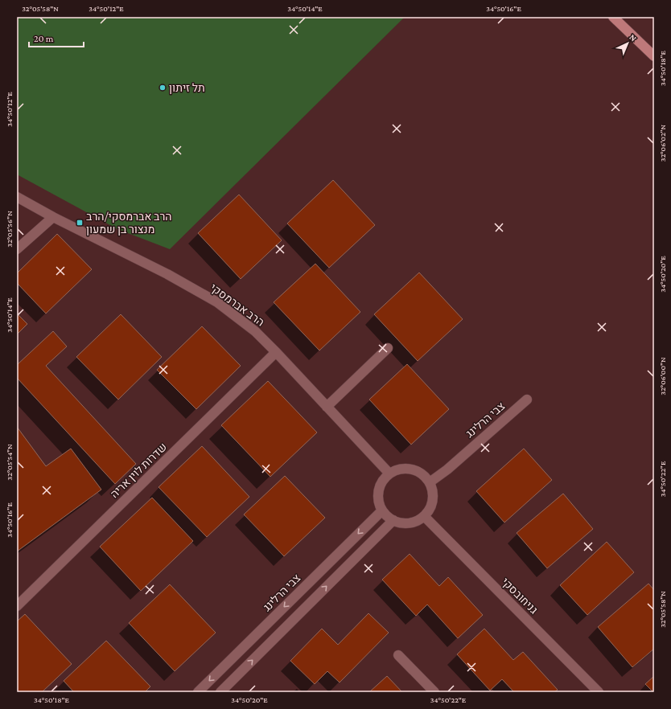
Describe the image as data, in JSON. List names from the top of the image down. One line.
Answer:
{"streets":{"street":["הרב אברמסקי","צבי הרלינג","שדרות לוין אריה","גניחובסקי"]},"crossings":[["הרב אברמסקי","צבי הרלינג"],["הרב אברמסקי","שדרות לוין אריה"],["הרב אברמסקי","גניחובסקי"],["צבי הרלינג","גניחובסקי"]],"places":{"other":["תל זיתון"],"transit":["הרב אברמסקי/הרב מנצור בן שמעון"]},"scale_bar":"20 m","north":"top right","coordinates":["32°05'58\"N","34°50'12\"E","34°50'14\"E","34°50'16\"E","34°50'18\"E","32°06'02\"N","32°05'56\"N","34°50'20\"E","32°06'00\"N","32°05'54\"N","34°50'22\"E"]}
